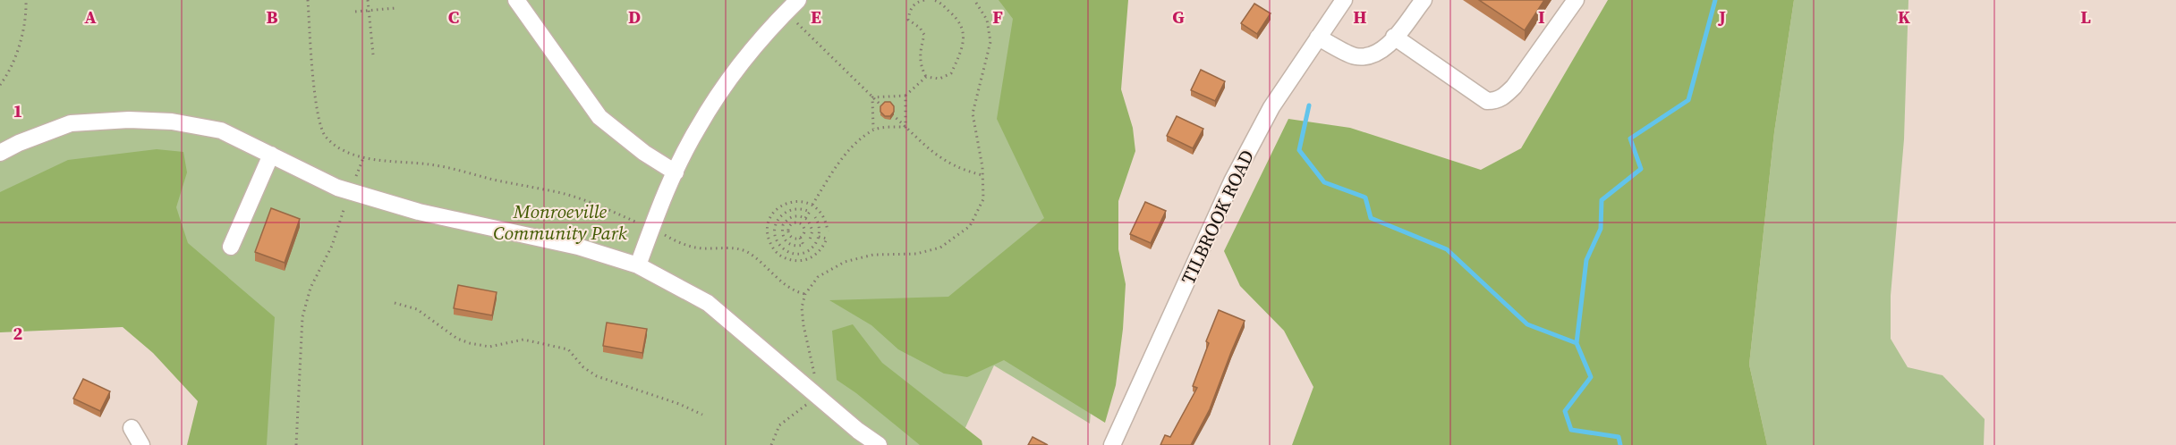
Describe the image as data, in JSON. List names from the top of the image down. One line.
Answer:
{"streets":{"street":["TILBROOK ROAD"]},"parks":["Monroeville Community Park"],"grid":{"columns":["A","B","C","D","E","F","G","H","I","J","K","L"],"rows":["1","2"]}}
